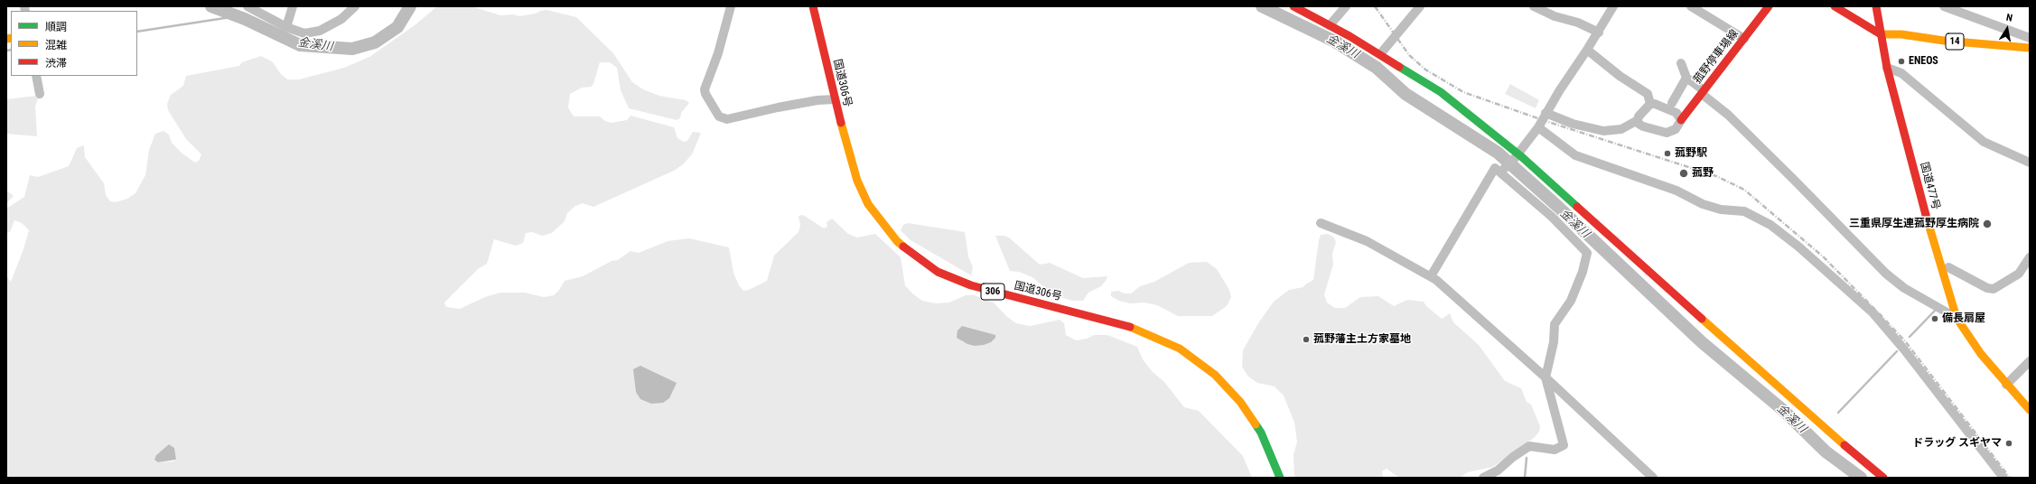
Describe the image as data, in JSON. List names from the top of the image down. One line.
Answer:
{"streets":{"main road":["14","菰野停車場線","国道306号","国道477号","306"]},"crossings":[["14","国道477号"]],"water":["金溪川"],"places":["ENEOS","菰野駅","菰野","三重県厚生連菰野厚生病院","備長扇屋","菰野藩主土方家墓地","ドラッグ スギヤマ"],"legend":["順調","混雑","渋滞"],"north":"top"}
